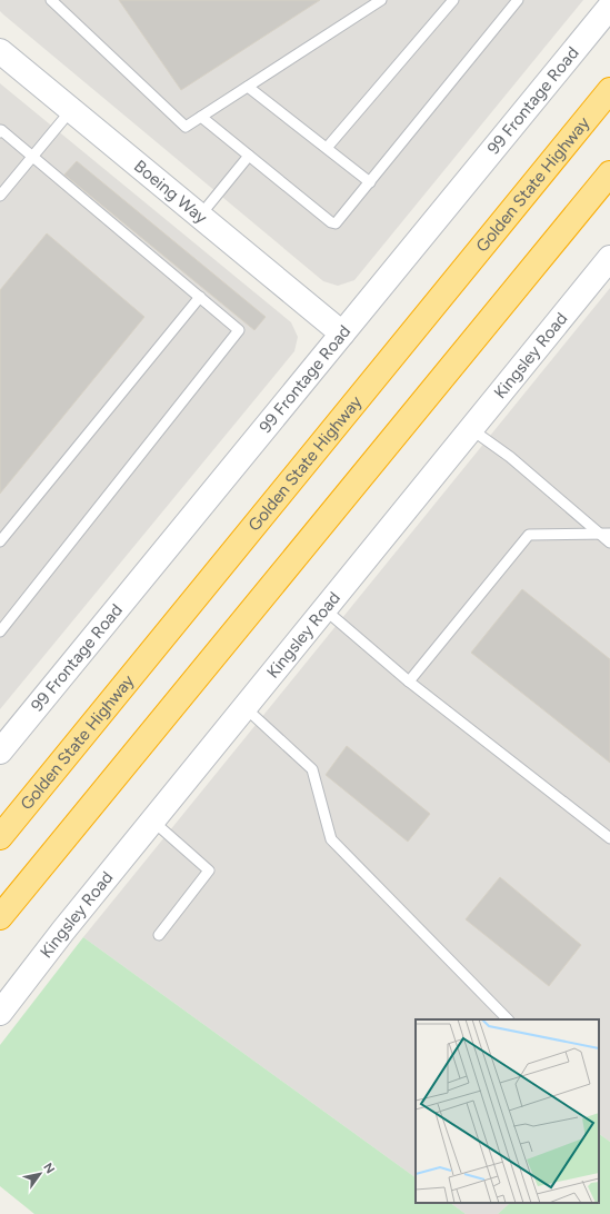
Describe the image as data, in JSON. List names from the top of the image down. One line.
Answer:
{"streets":{"highway":["Golden State Highway"],"street":["99 Frontage Road","Boeing Way","Kingsley Road"]},"crossings":[["99 Frontage Road","Boeing Way"]],"north":"top right"}
